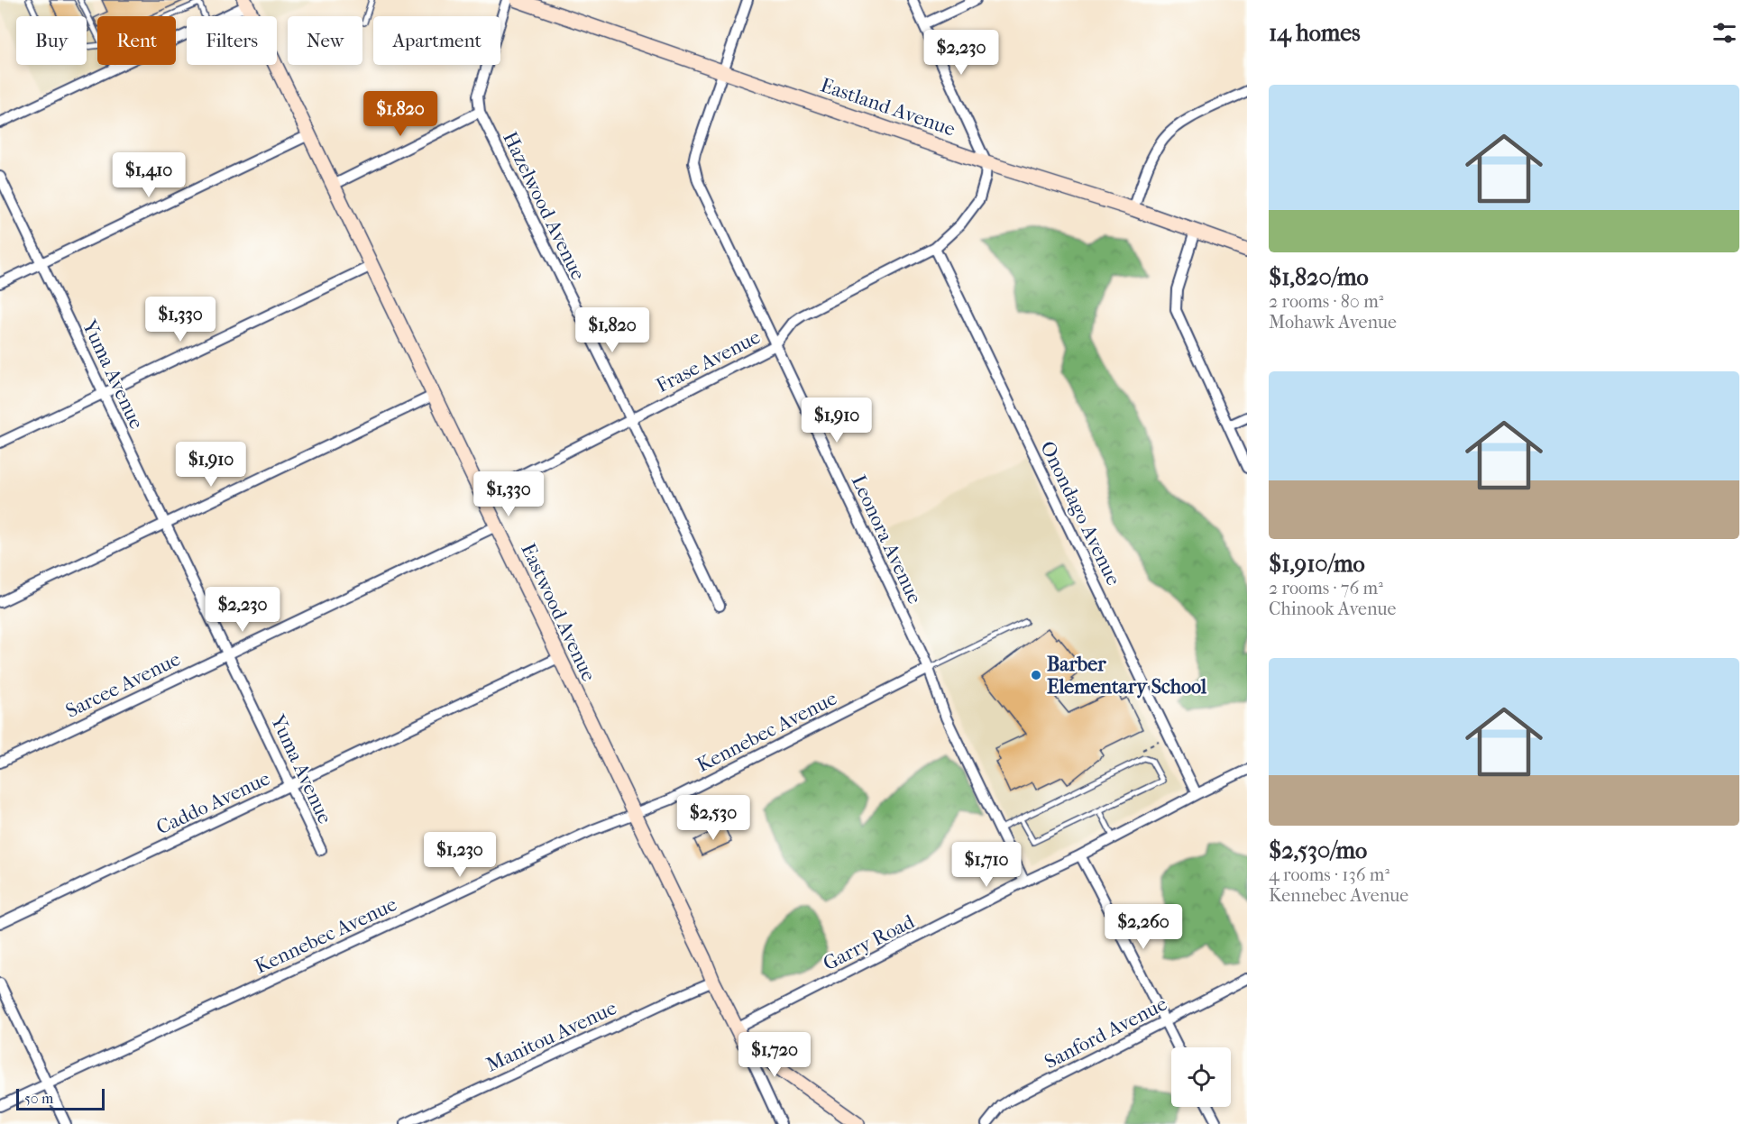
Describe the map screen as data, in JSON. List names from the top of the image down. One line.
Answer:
{"streets":{"street":["Eastland Avenue","Hazelwood Avenue","Frase Avenue","Yuma Avenue","Onondago Avenue","Leonora Avenue","Eastwood Avenue","Sarcee Avenue","Kennebec Avenue","Caddo Avenue","Garry Road","Sanford Avenue","Manitou Avenue"]},"crossings":[["Eastland Avenue","Frase Avenue"],["Eastland Avenue","Leonora Avenue"],["Hazelwood Avenue","Frase Avenue"],["Frase Avenue","Onondago Avenue"],["Frase Avenue","Leonora Avenue"],["Frase Avenue","Eastwood Avenue"],["Yuma Avenue","Sarcee Avenue"],["Yuma Avenue","Caddo Avenue"],["Onondago Avenue","Garry Road"],["Leonora Avenue","Kennebec Avenue"],["Leonora Avenue","Garry Road"],["Eastwood Avenue","Sarcee Avenue"],["Eastwood Avenue","Kennebec Avenue"],["Eastwood Avenue","Caddo Avenue"],["Eastwood Avenue","Garry Road"],["Eastwood Avenue","Manitou Avenue"]],"places":["Barber Elementary School"],"scale_bar":"50 m","page":{"heading":"14 homes","chip":["Buy","Rent","Filters","New","Apartment"],"price":["$2,230","$1,820","$1,410","$1,330","$1,820","$1,910","$1,910","$1,330","$2,230","$2,530","$1,230","$1,710","$2,260","$1,720"],"list":[{"name":"$1,820/mo","note":"2 rooms · 80 m² · Mohawk Avenue"},{"name":"$1,910/mo","note":"2 rooms · 76 m² · Chinook Avenue"},{"name":"$2,530/mo","note":"4 rooms · 136 m² · Kennebec Avenue"}],"scale":"50 m"}}
